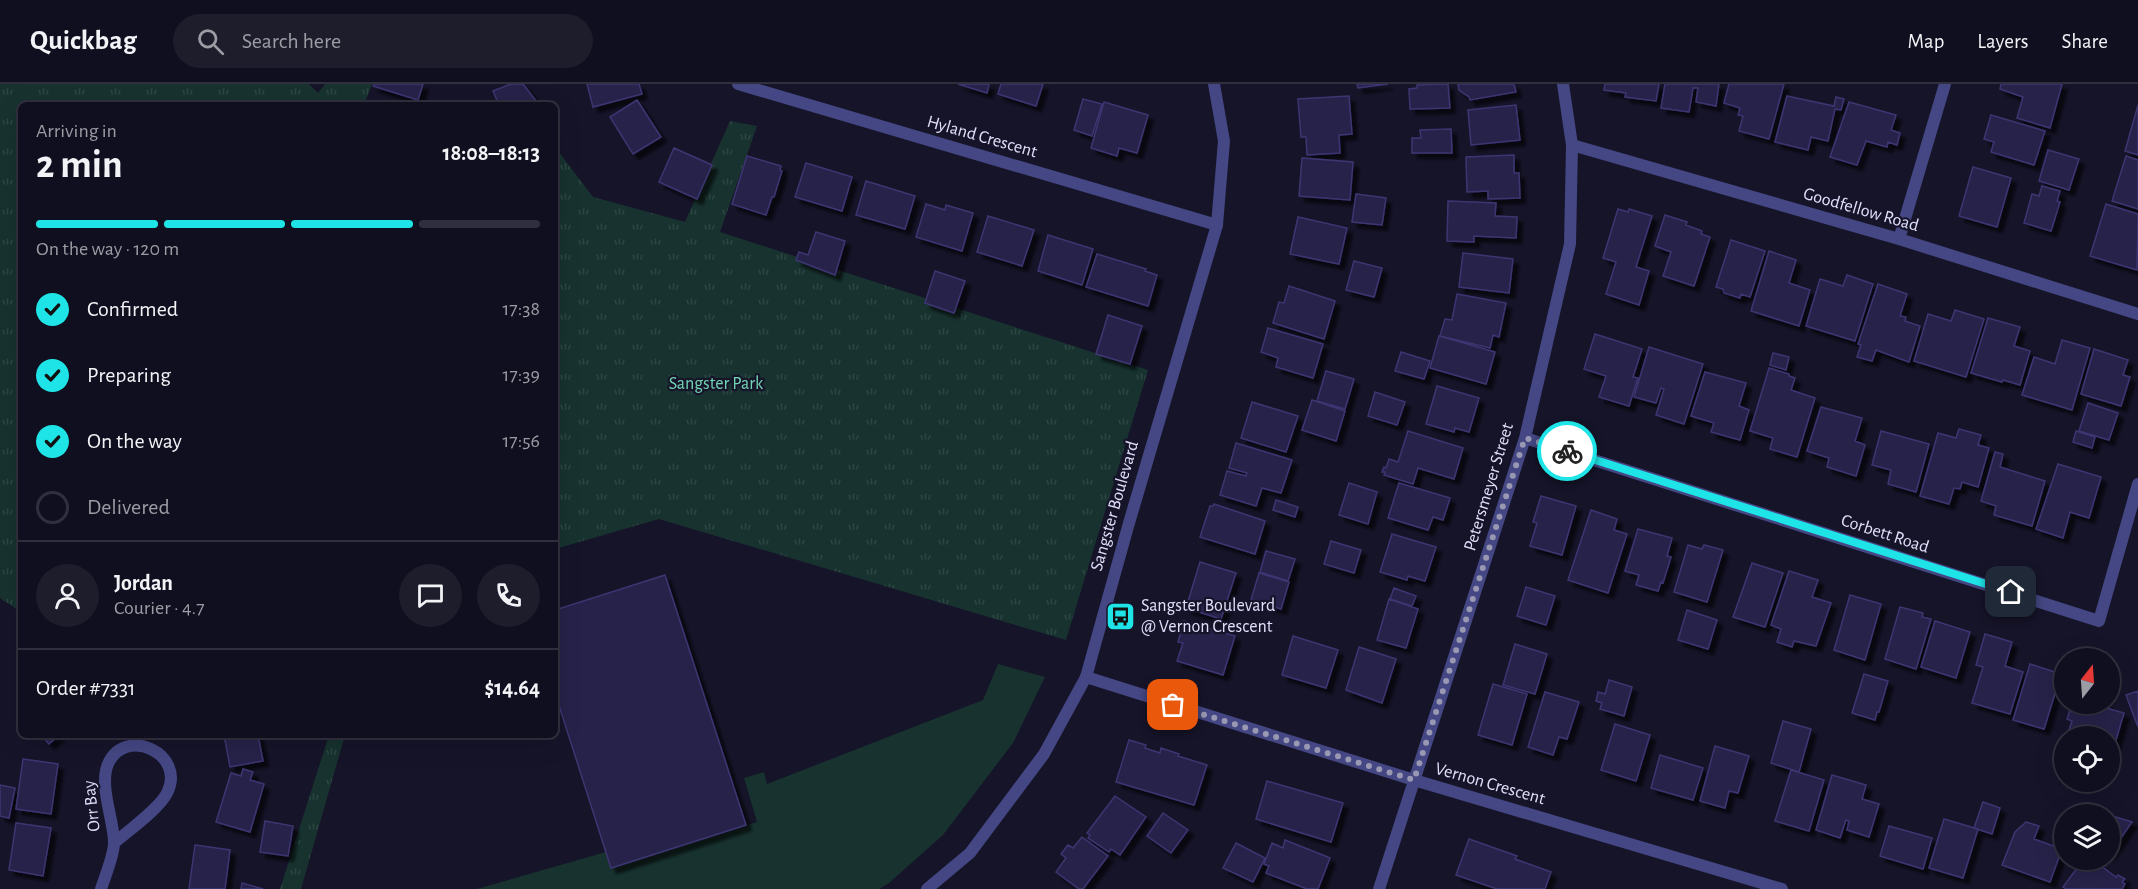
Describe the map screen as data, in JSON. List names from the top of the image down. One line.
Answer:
{"streets":{"street":["Hyland Crescent","Goodfellow Road","Petersmeyer Street","Sangster Boulevard","Corbett Road","Vernon Crescent","Orr Bay"]},"crossings":[["Hyland Crescent","Sangster Boulevard"],["Goodfellow Road","Petersmeyer Street"],["Petersmeyer Street","Corbett Road"],["Petersmeyer Street","Vernon Crescent"],["Sangster Boulevard","Vernon Crescent"]],"parks":["Sangster Park"],"places":{"bus stop":["Sangster Boulevard @ Vernon Crescent"]},"north":"top","page":{"header":"Quickbag","search":"Search here","nav":["Map","Layers","Share"],"heading":["2 min","Arriving in","18:08–18:13"],"panel":["Jordan","Courier · 4.7","Order #7331","$14.64"],"bar":"On the way · 120 m","list":[["Confirmed","17:38"],["Preparing","17:39"],["On the way","17:56"],"Delivered"]}}
